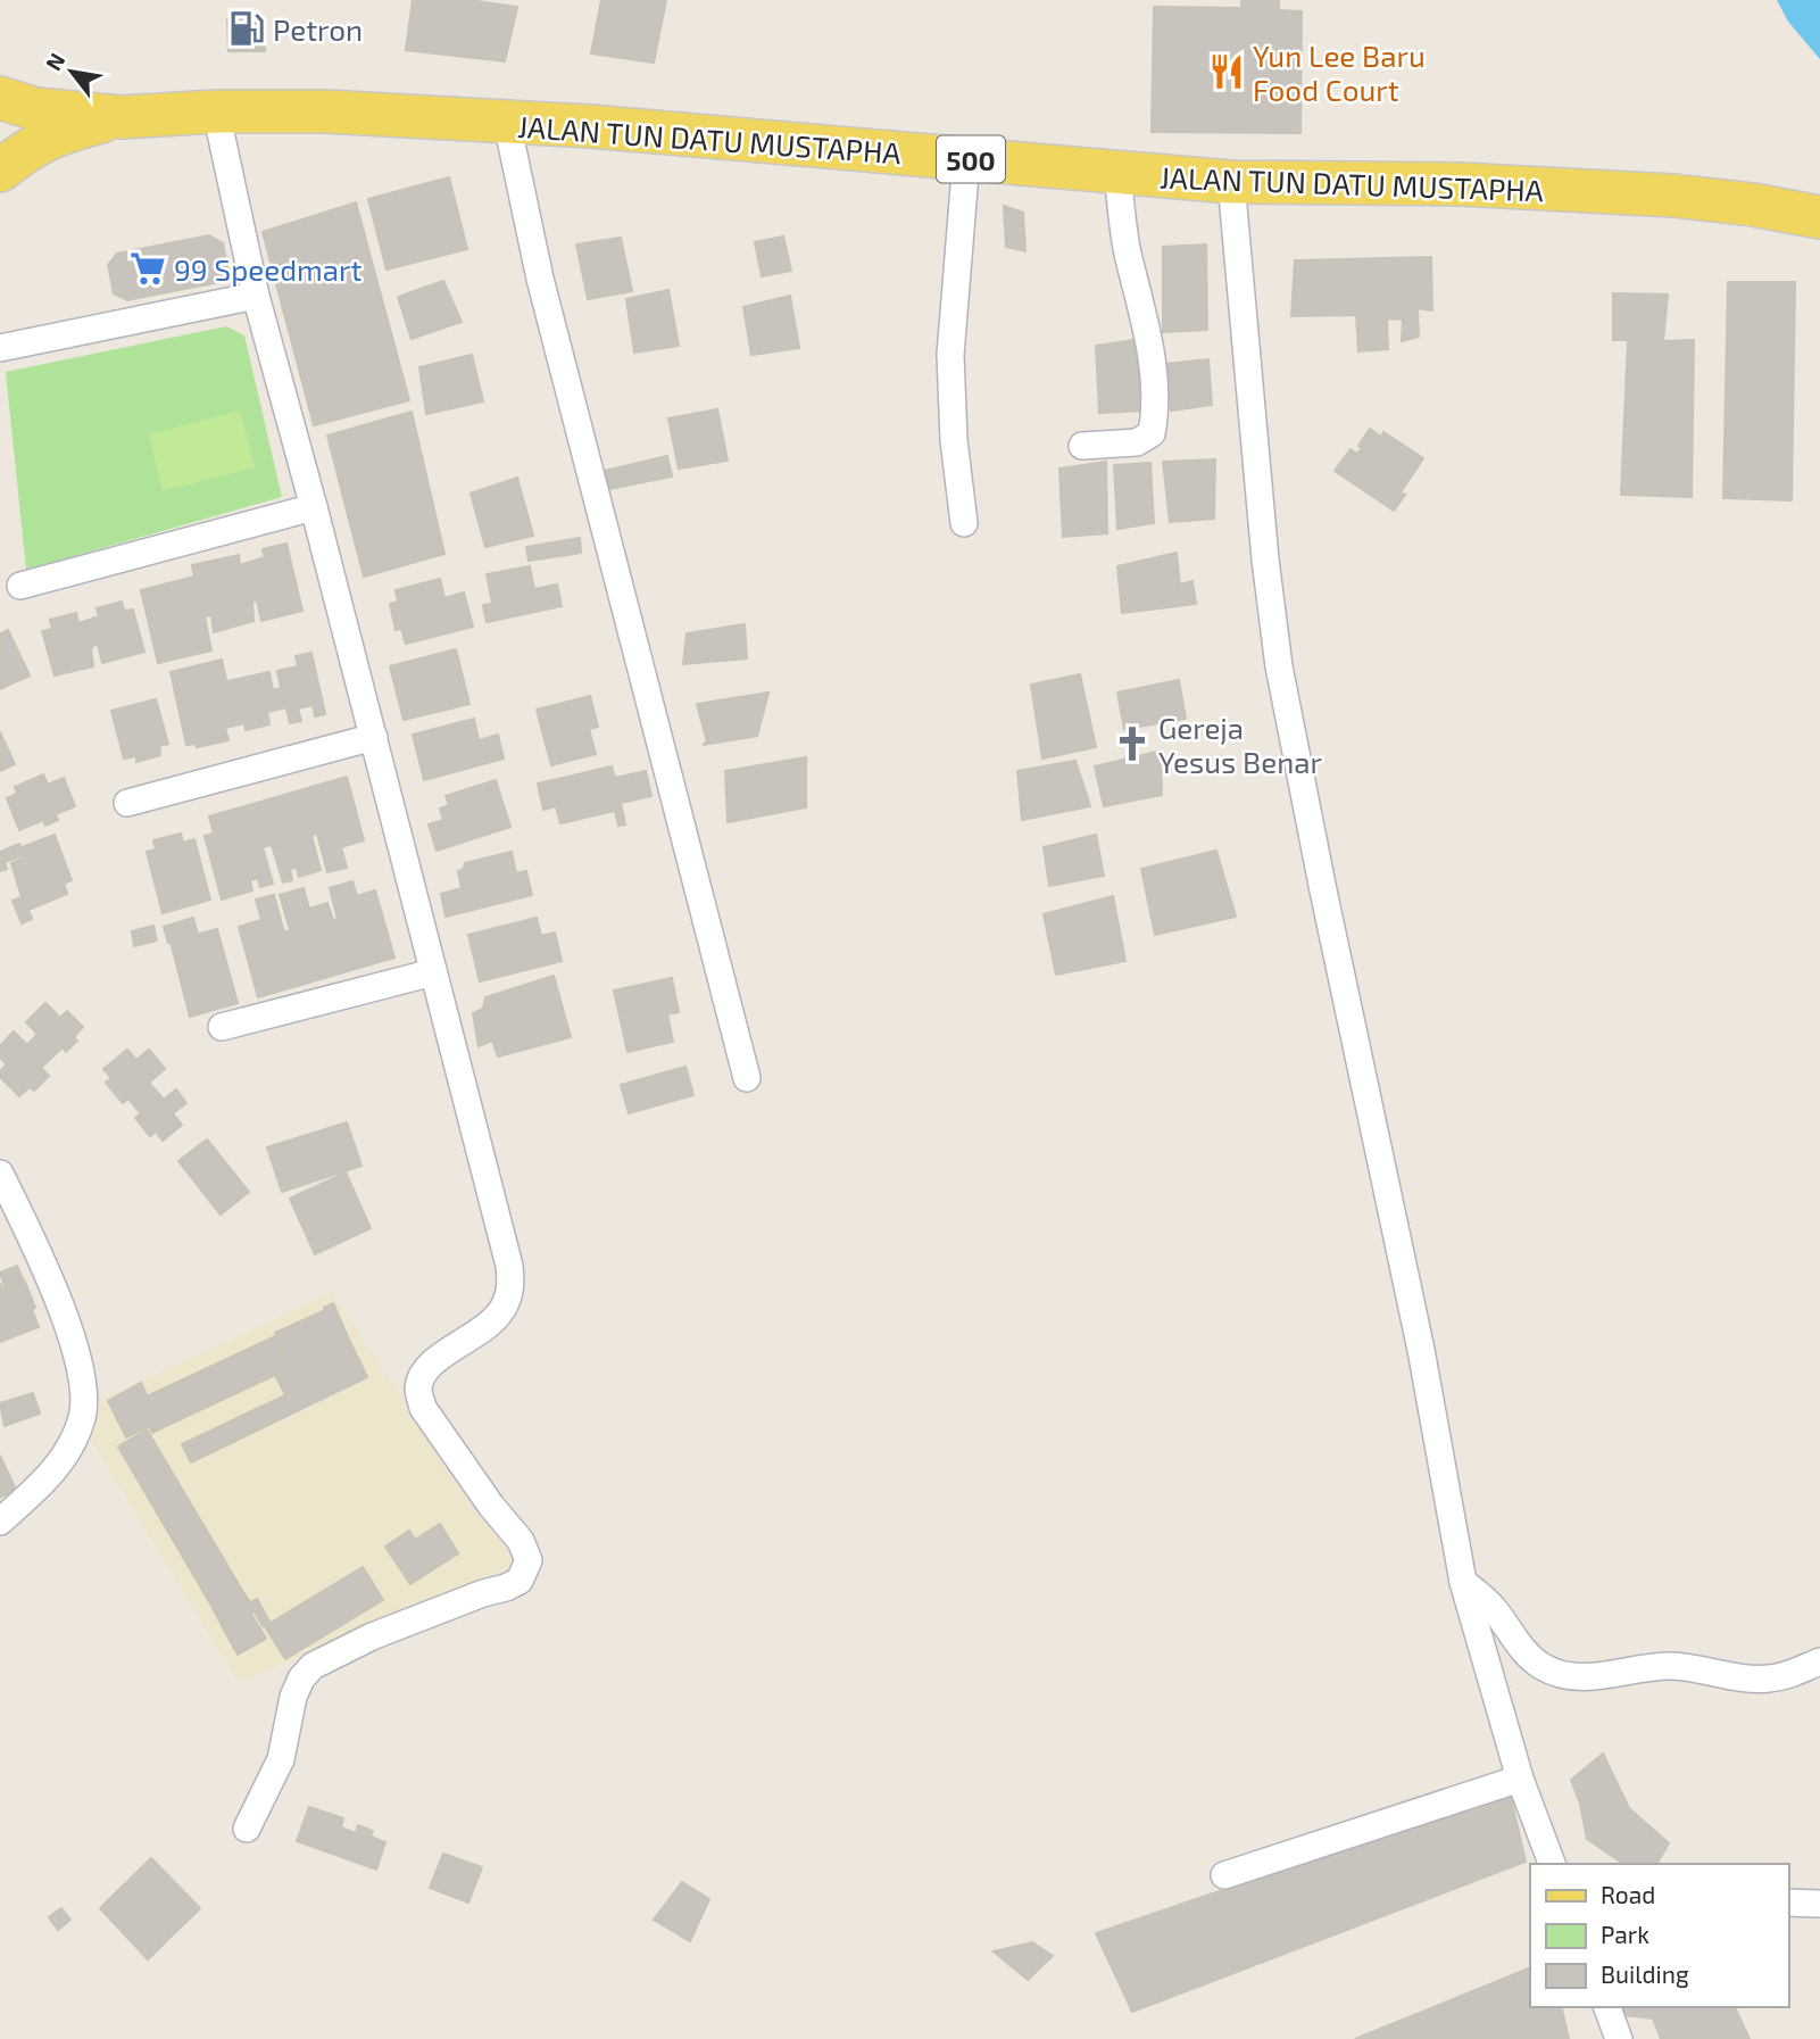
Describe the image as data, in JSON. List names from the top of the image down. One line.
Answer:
{"streets":{"main road":["JALAN TUN DATU MUSTAPHA","500"]},"crossings":[["JALAN TUN DATU MUSTAPHA","500"]],"places":{"fuel station":["Petron"],"restaurant":["Yun Lee Baru Food Court"],"supermarket":["99 Speedmart"],"church":["Gereja Yesus Benar"]},"legend":["Road","Park","Building"],"north":"top left"}
